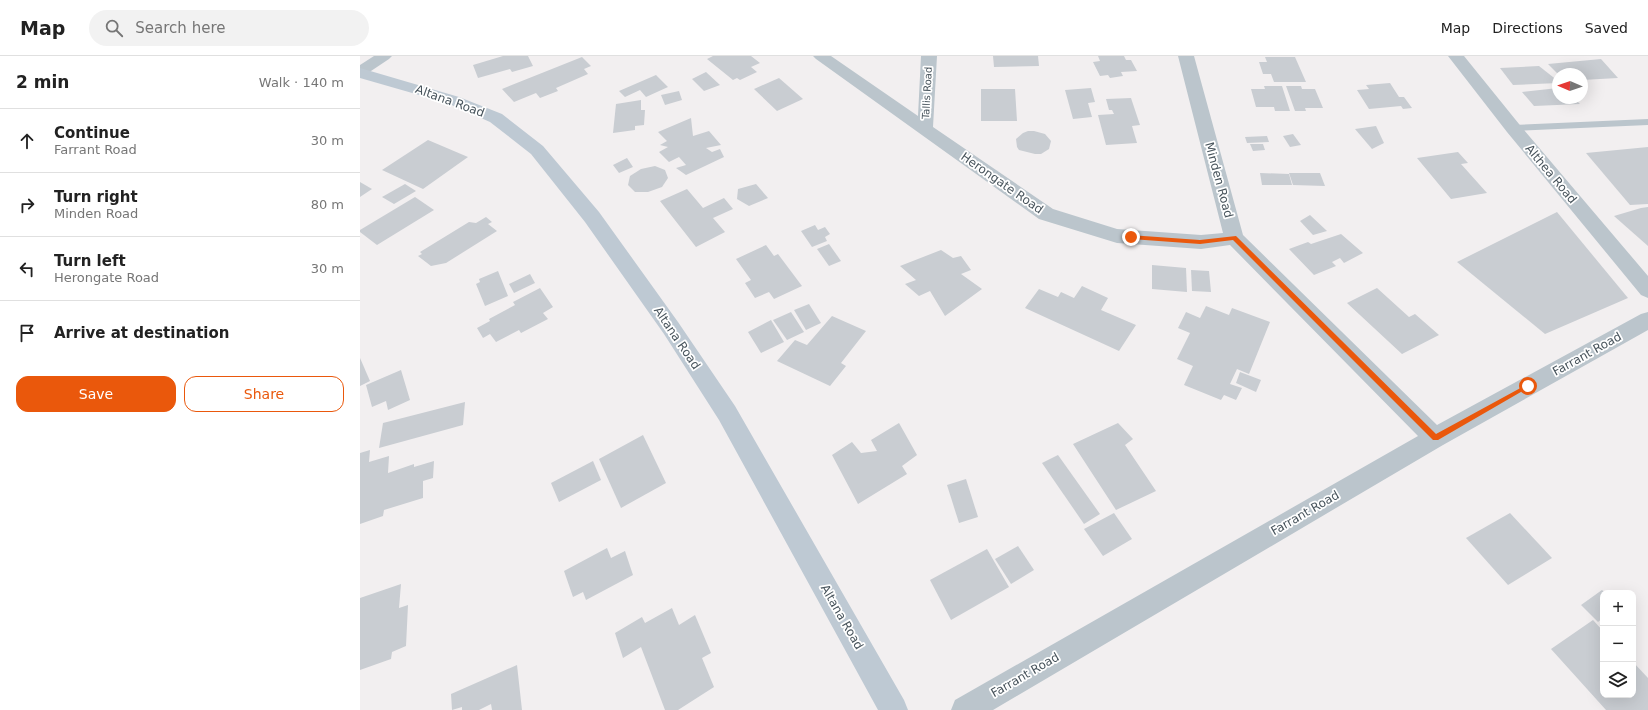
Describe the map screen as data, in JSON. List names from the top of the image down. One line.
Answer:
{"streets":{"main road":["Altana Road"],"street":["Tallis Road","Althea Road","Minden Road","Herongate Road","Farrant Road"]},"crossings":[["Tallis Road","Herongate Road"],["Minden Road","Herongate Road"]],"north":"left","page":{"header":"Map","search":"Search here","nav":["Map","Directions","Saved"],"heading":["2 min","Walk · 140 m"],"list":[["Continue","Farrant Road","30 m"],["Turn right","Minden Road","80 m"],["Turn left","Herongate Road","30 m"],"Arrive at destination"],"buttons":["Save","Share"],"map_buttons":["+","−"]}}
